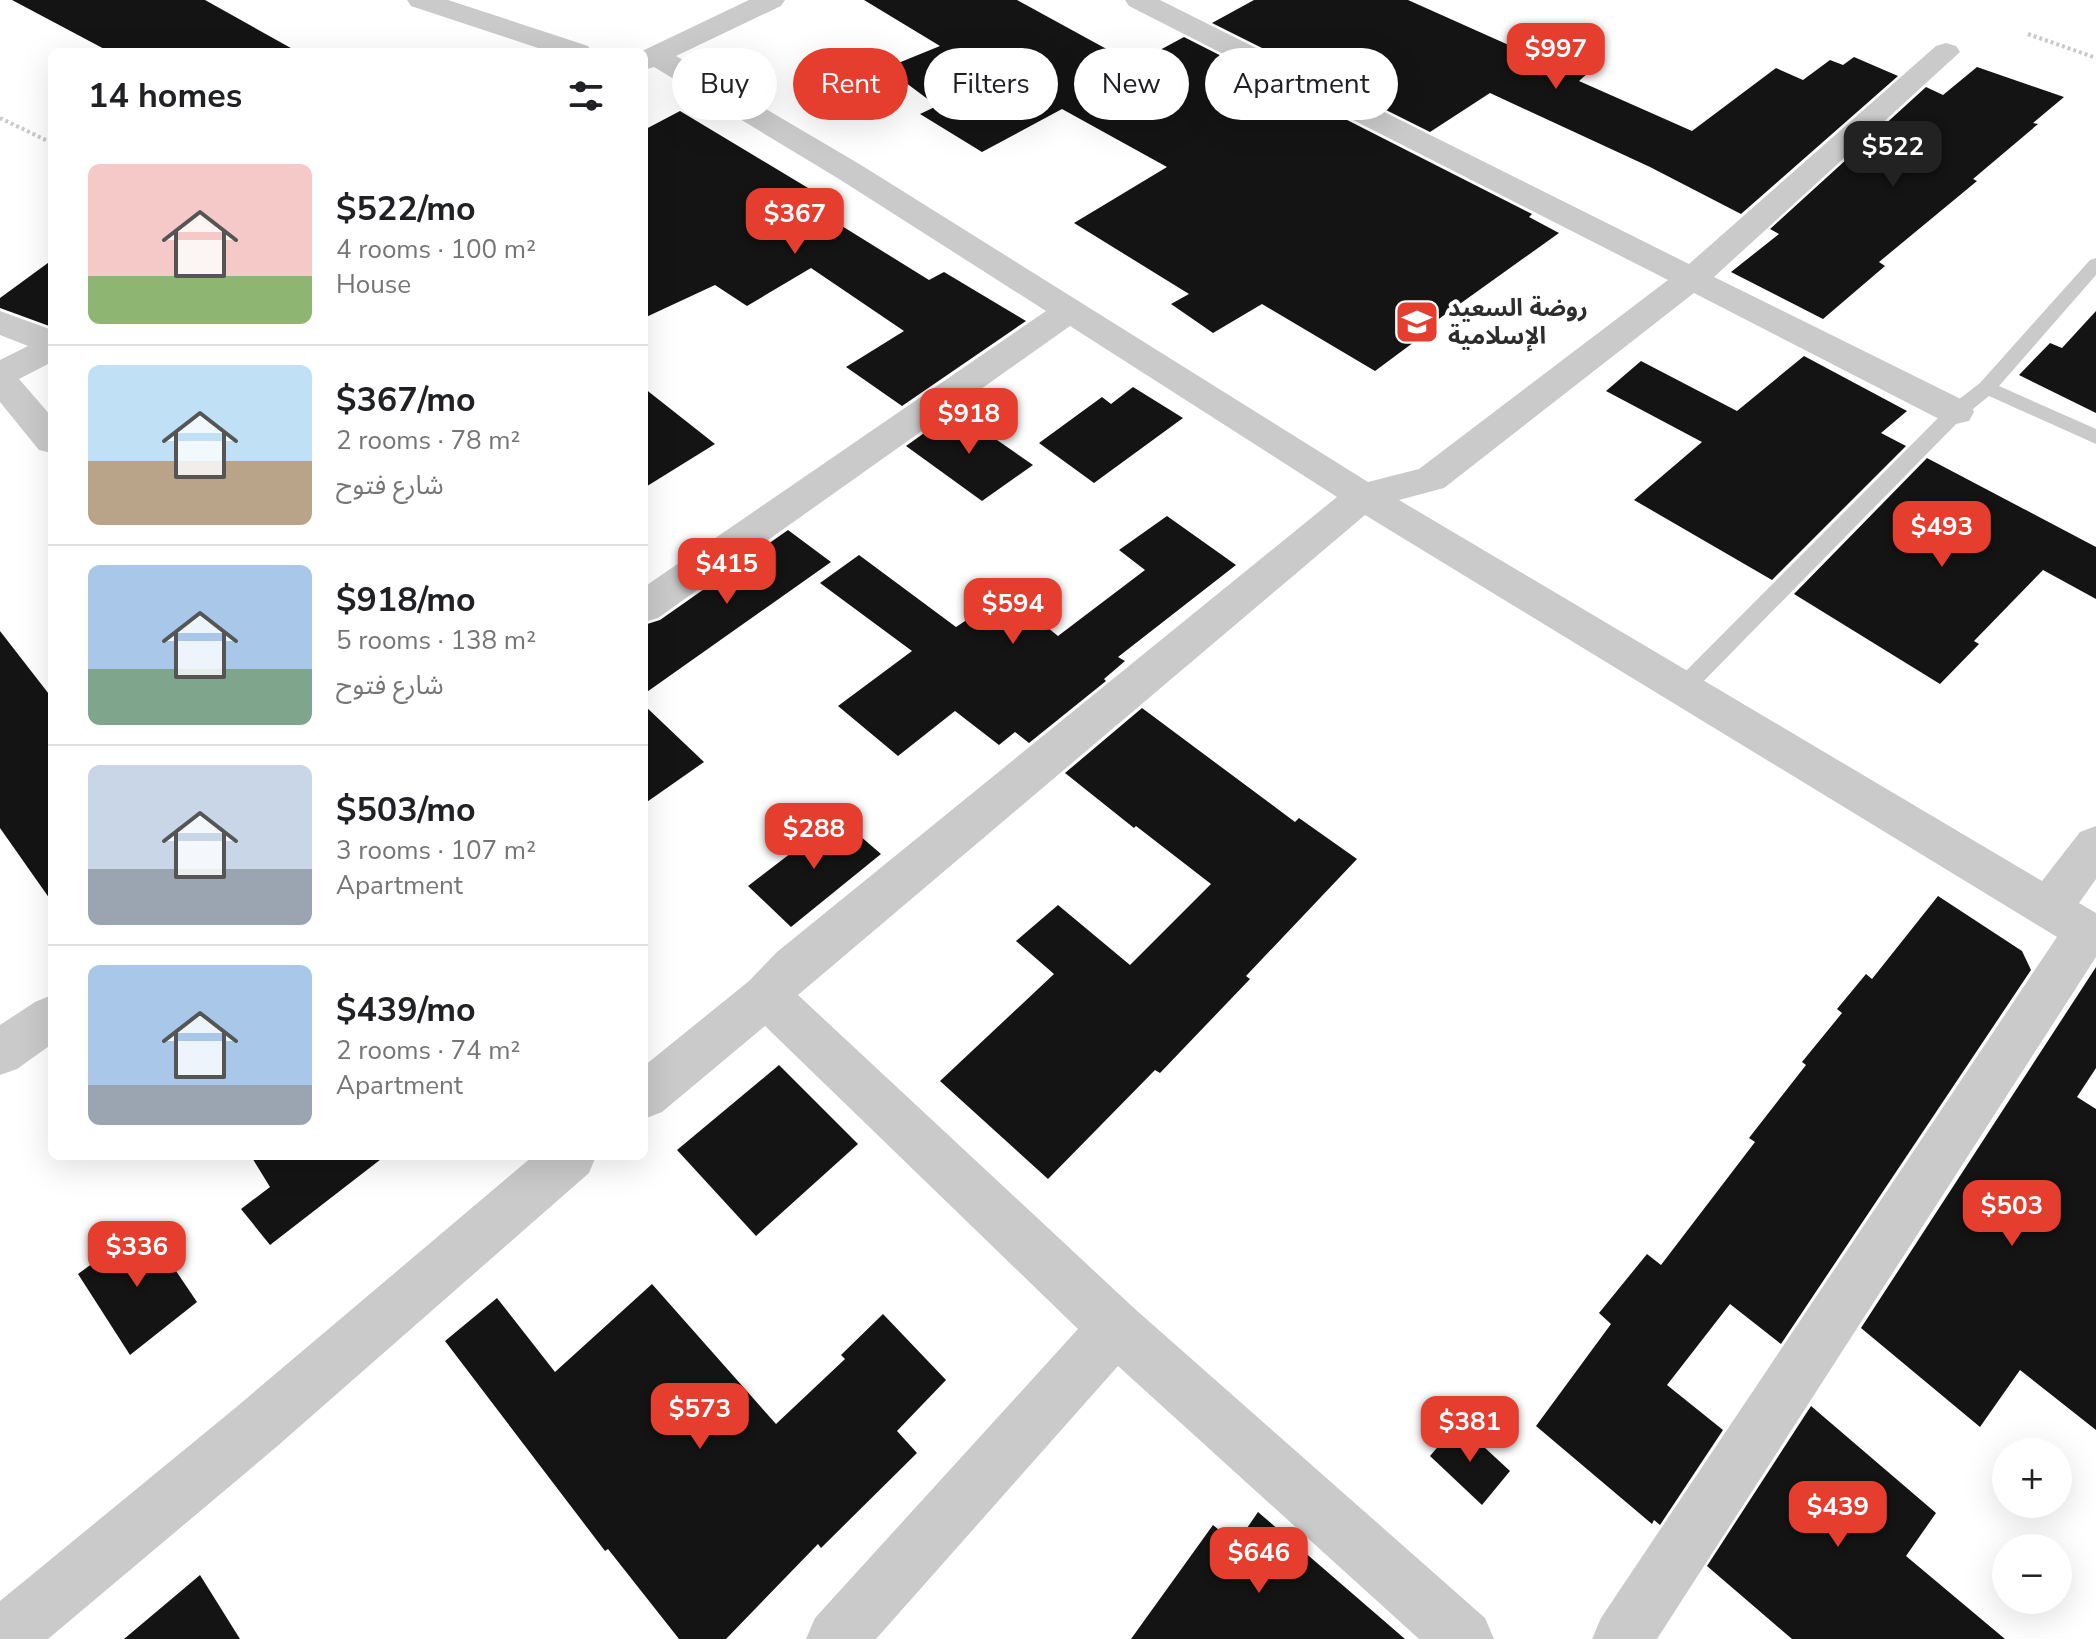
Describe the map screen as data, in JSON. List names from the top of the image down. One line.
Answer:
{"places":{"school or university":["روضة السعيد الإسلامية"]},"page":{"price":["$997","$522","$367","$918","$493","$415","$594","$288","$503","$336","$573","$381","$439","$646"],"chip":["Buy","Rent","Filters","New","Apartment"],"heading":"14 homes","list":[{"name":"$522/mo","note":"4 rooms · 100 m² · House"},{"name":"$367/mo","note":"2 rooms · 78 m² · شارع فتوح"},{"name":"$918/mo","note":"5 rooms · 138 m² · شارع فتوح"},{"name":"$503/mo","note":"3 rooms · 107 m² · Apartment"},{"name":"$439/mo","note":"2 rooms · 74 m² · Apartment"}],"map_buttons":["+","−"]}}
